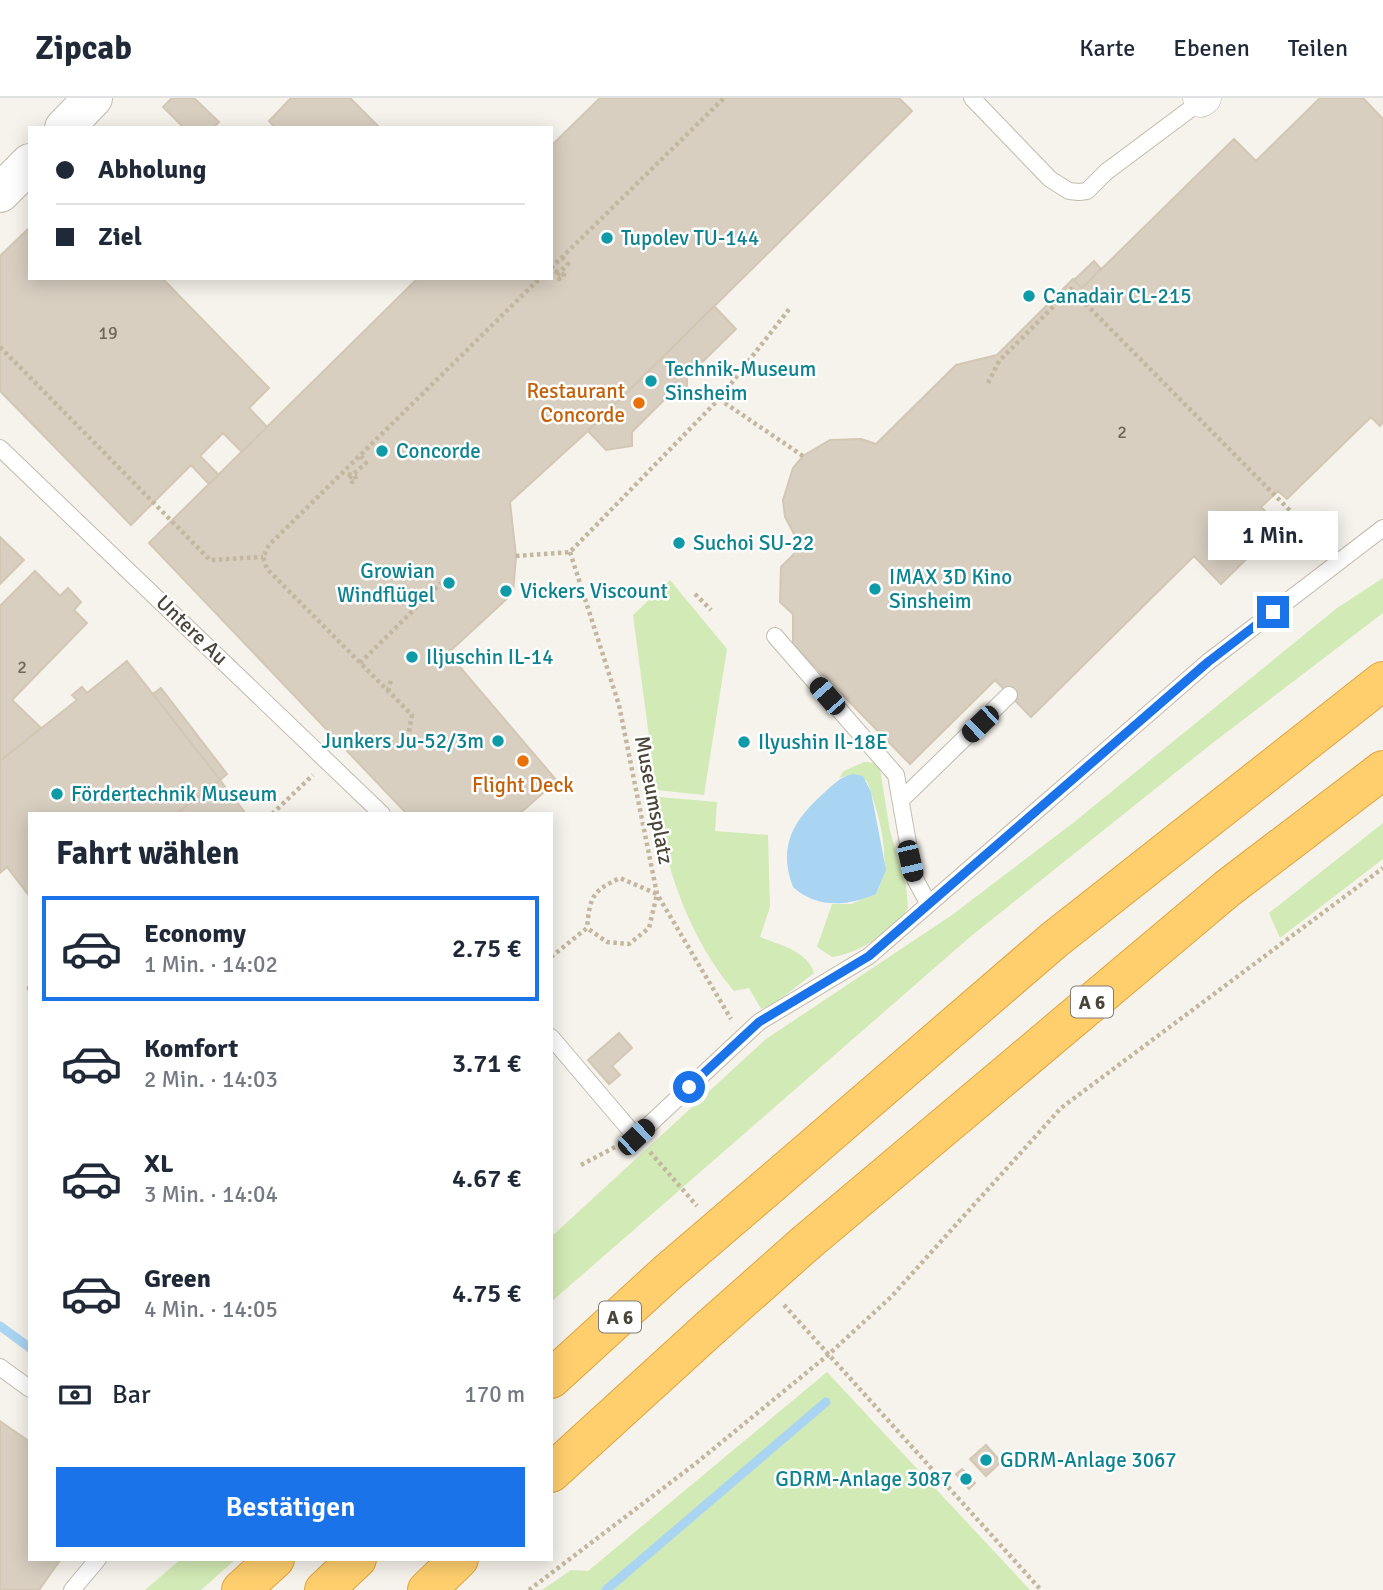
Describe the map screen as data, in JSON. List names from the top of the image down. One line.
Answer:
{"streets":{"highway":["A 6"],"lane":["Untere Au"],"path":["Museumsplatz"]},"places":["Tupolev TU-144","Canadair CL-215","Technik-Museum Sinsheim","Restaurant Concorde","Concorde","Suchoi SU-22","Growian Windflügel","IMAX 3D Kino Sinsheim","Vickers Viscount","Iljuschin IL-14","Junkers Ju-52/3m","Ilyushin Il-18E","Flight Deck","Fördertechnik Museum","GDRM-Anlage 3067","GDRM-Anlage 3087"],"house_numbers":["19","2","2"],"page":{"header":"Zipcab","nav":["Karte","Ebenen","Teilen"],"banner":["Abholung","Ziel"],"bubble":"1 Min.","heading":"Fahrt wählen","list":[{"name":"Economy","note":"1 Min. · 14:02","value":"2.75 €"},{"name":"Komfort","note":"2 Min. · 14:03","value":"3.71 €"},{"name":"XL","note":"3 Min. · 14:04","value":"4.67 €"},{"name":"Green","note":"4 Min. · 14:05","value":"4.75 €"}],"pay":["Bar","170 m"],"buttons":"Bestätigen"}}
